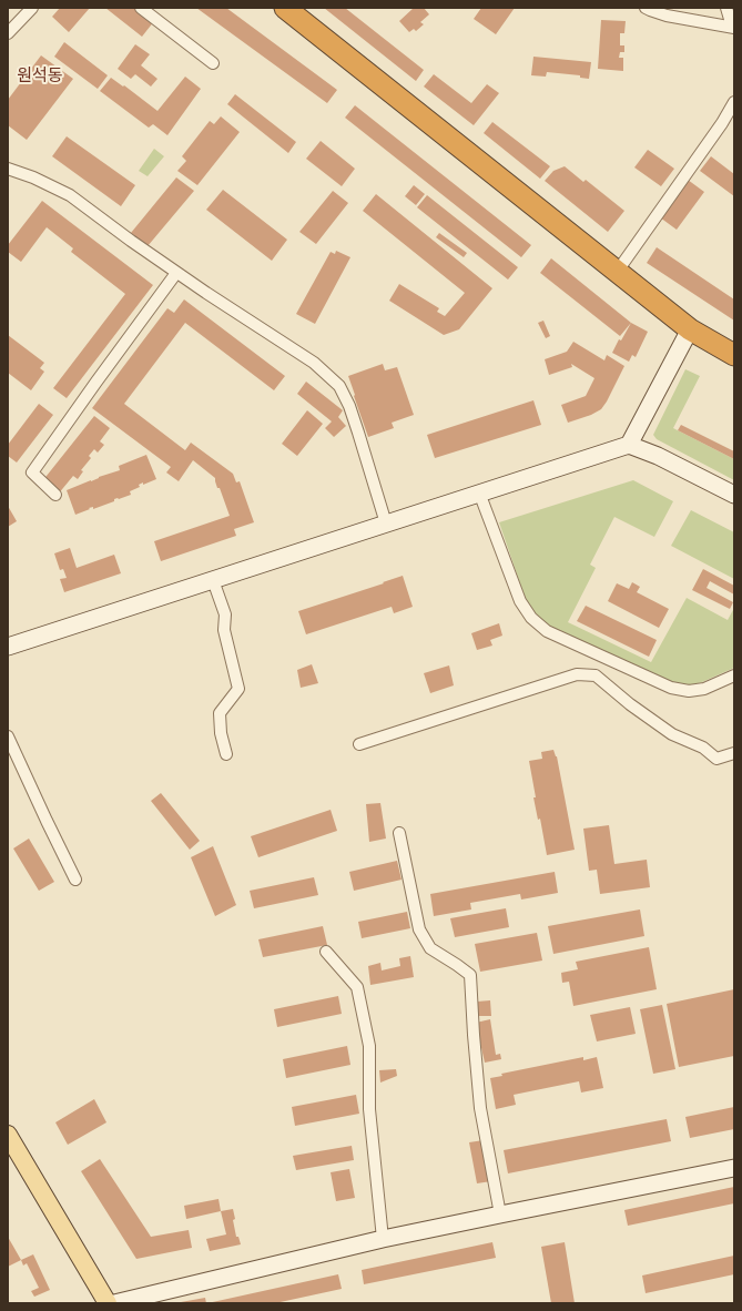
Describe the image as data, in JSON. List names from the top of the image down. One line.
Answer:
{"districts":["원석동"]}
